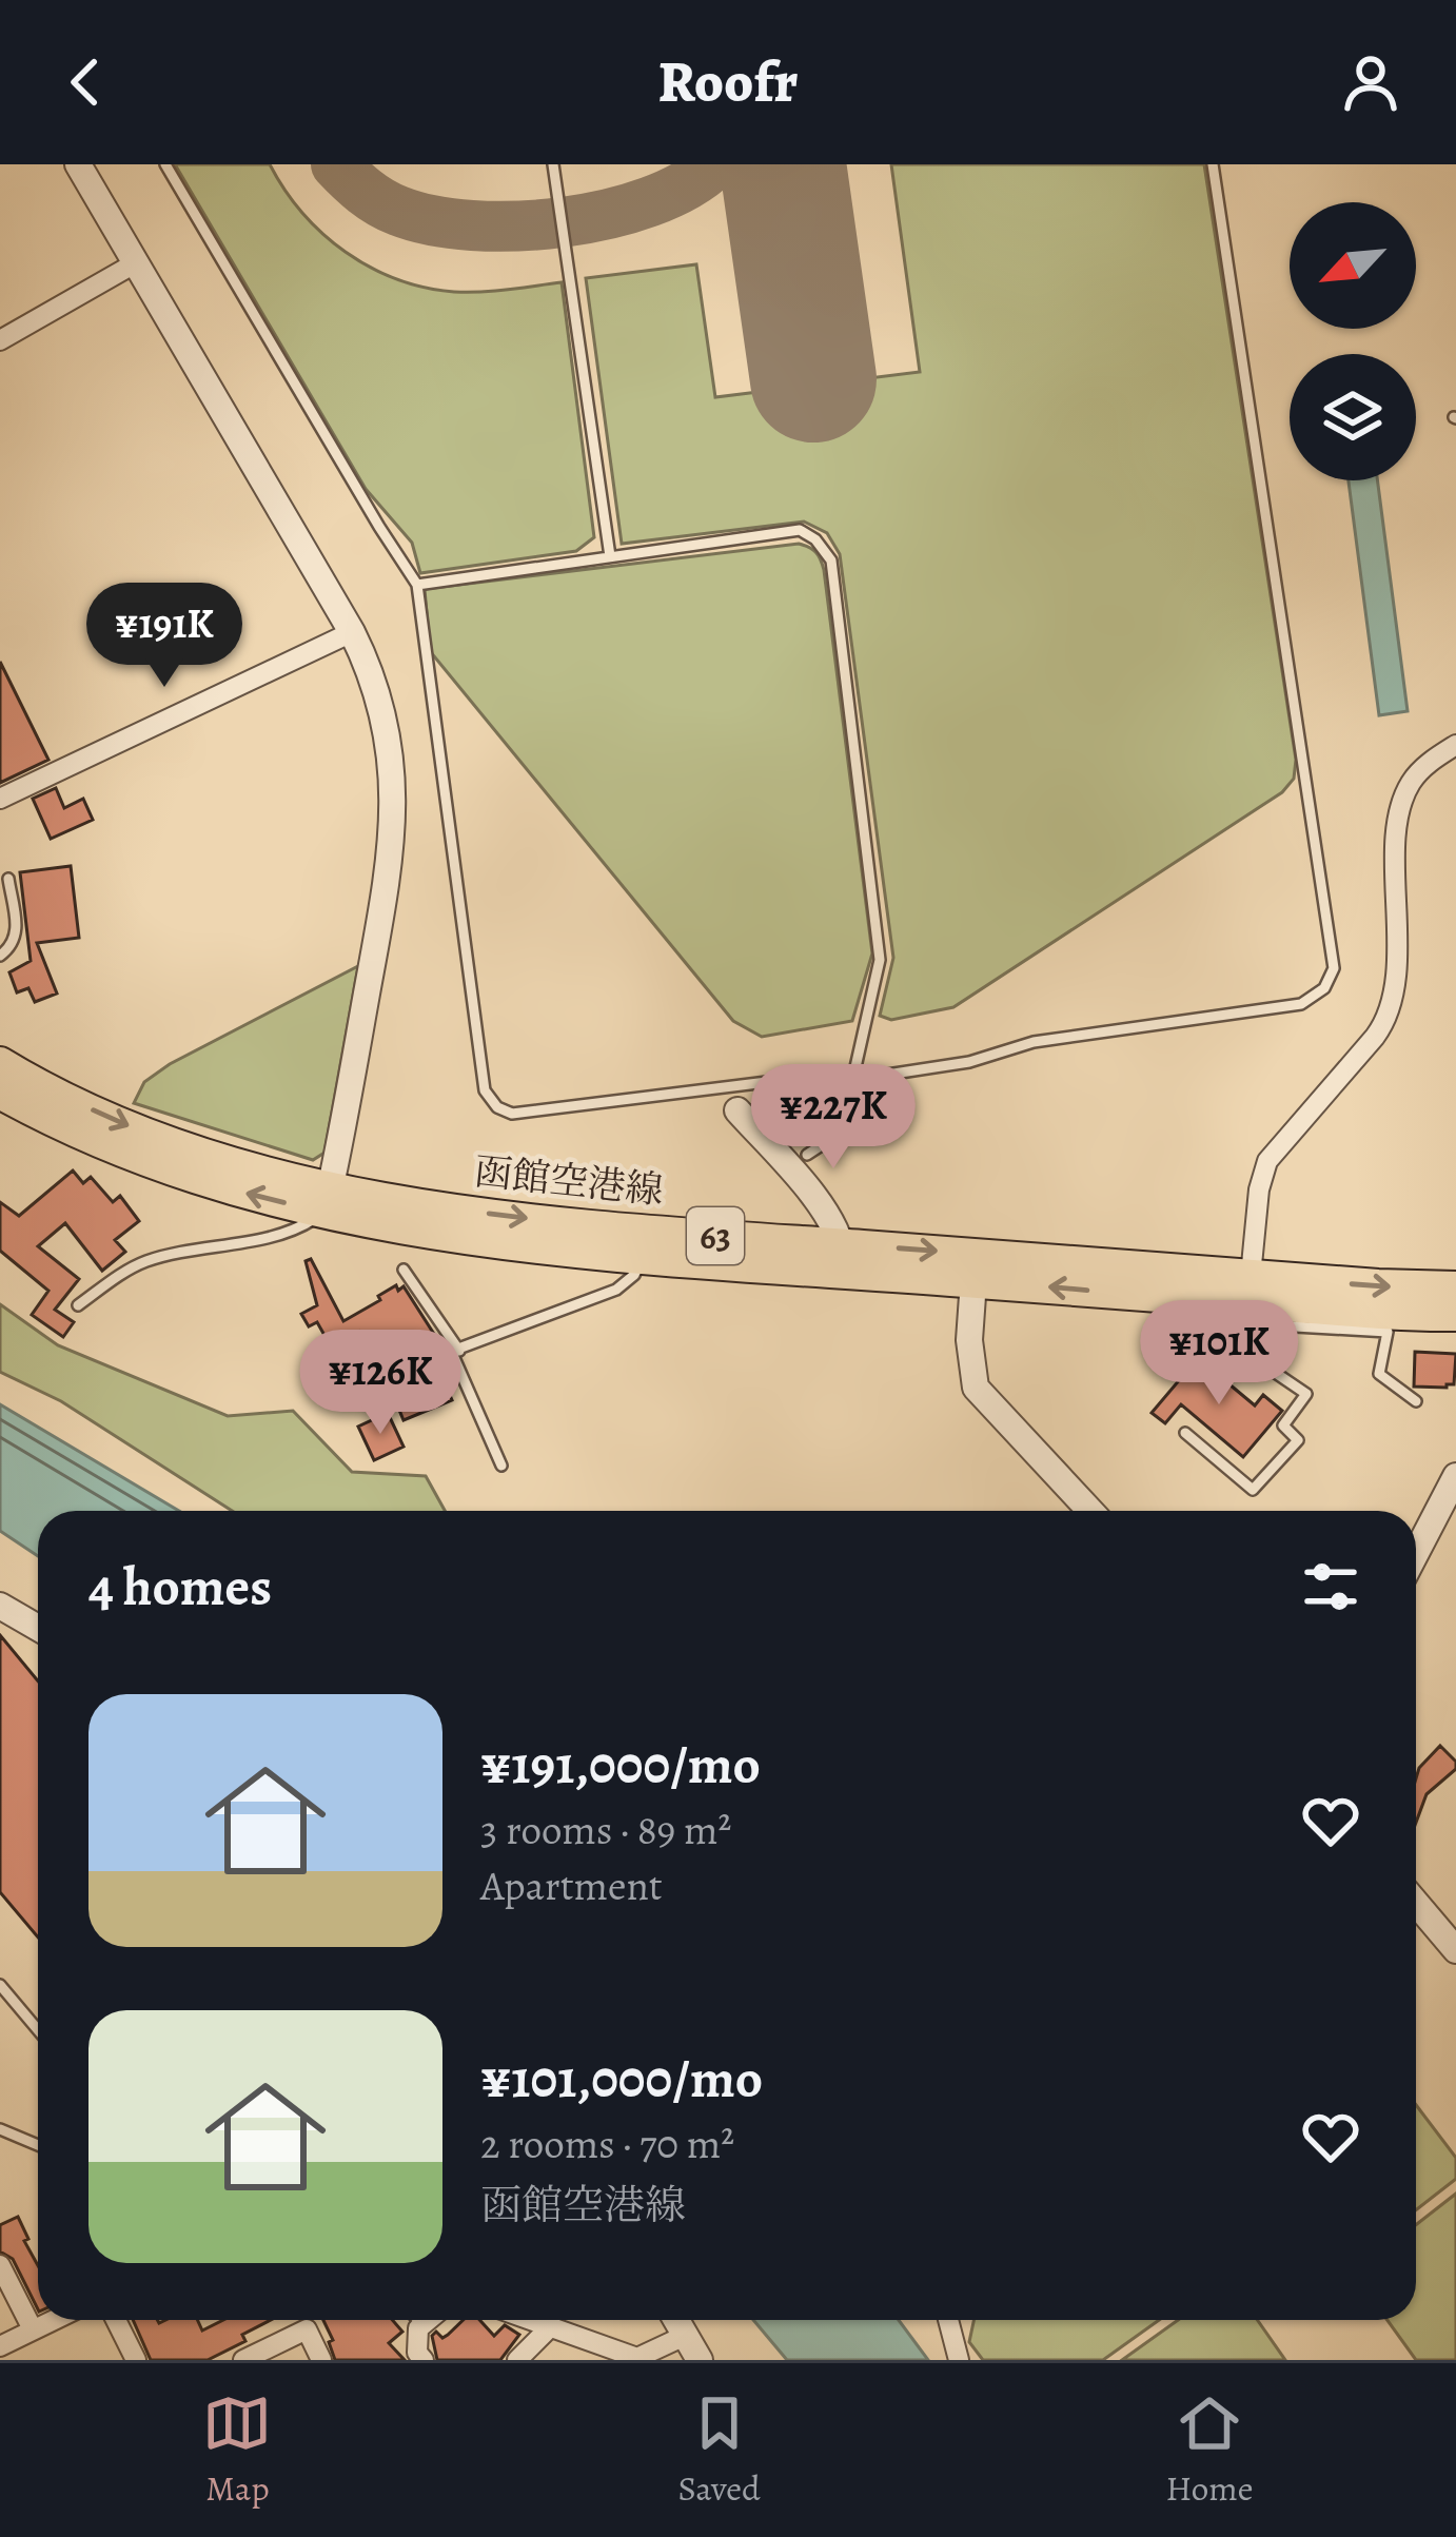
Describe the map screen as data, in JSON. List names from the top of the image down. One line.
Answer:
{"streets":{"main road":["函館空港線","63"]},"north":"bottom left","page":{"header":"Roofr","price":["¥191K","¥227K","¥101K","¥126K"],"heading":"4 homes","list":[{"name":"¥191,000/mo","note":"3 rooms · 89 m² · Apartment"},{"name":"¥101,000/mo","note":"2 rooms · 70 m² · 函館空港線"}],"tabs":["Map","Saved","Home"]}}
